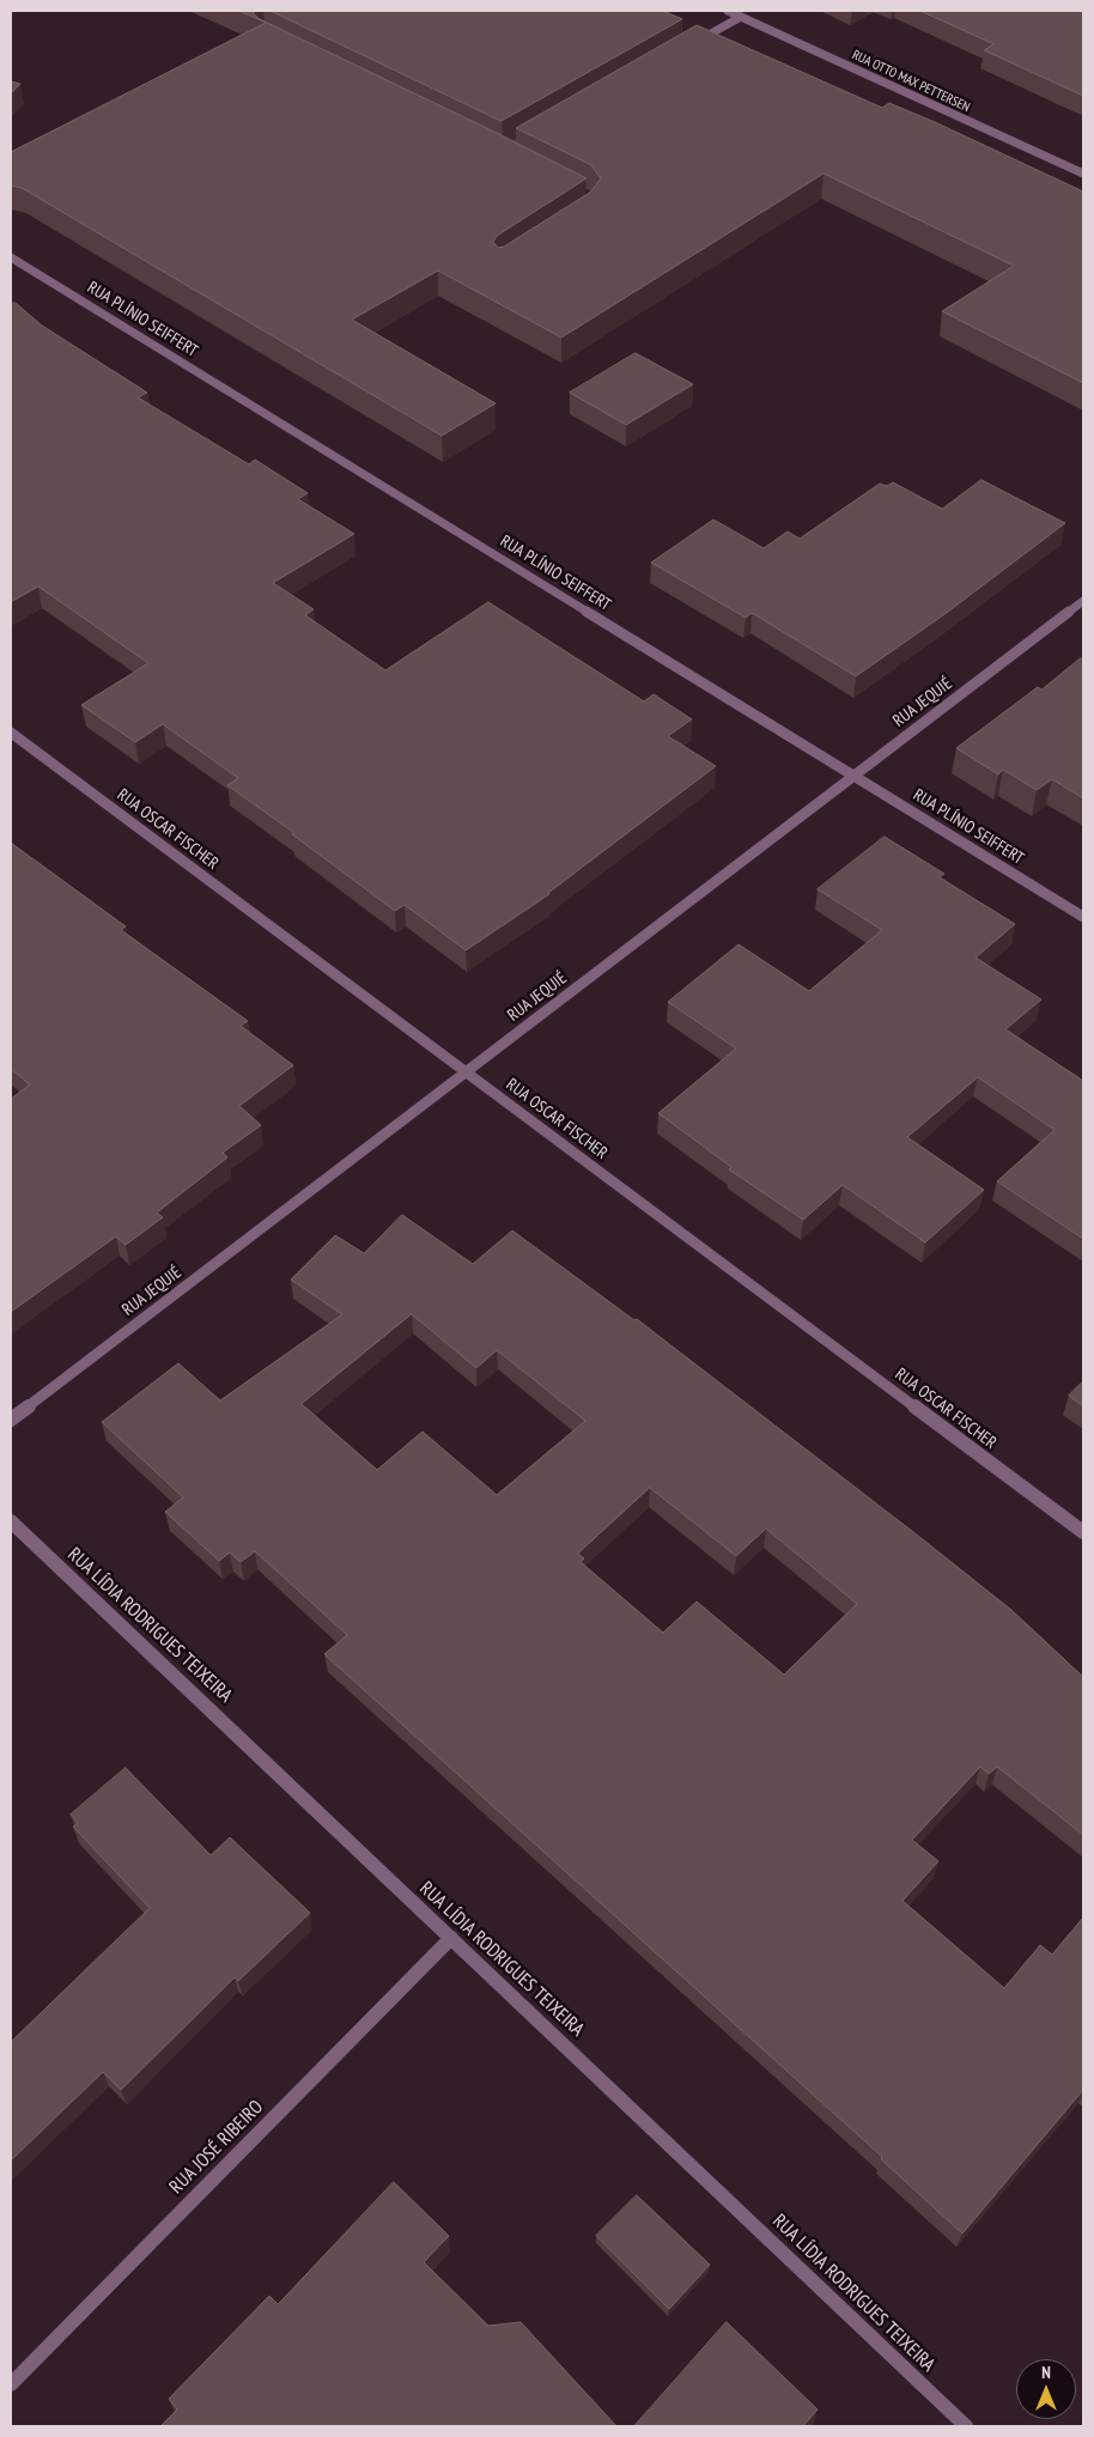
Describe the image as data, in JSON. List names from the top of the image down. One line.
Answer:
{"streets":{"street":["RUA OTTO MAX PETTERSEN","RUA PLÍNIO SEIFFERT","RUA JEQUIÉ","RUA OSCAR FISCHER","RUA LÍDIA RODRIGUES TEIXEIRA","RUA JOSÉ RIBEIRO"]},"crossings":[["RUA PLÍNIO SEIFFERT","RUA JEQUIÉ"],["RUA JEQUIÉ","RUA OSCAR FISCHER"],["RUA LÍDIA RODRIGUES TEIXEIRA","RUA JOSÉ RIBEIRO"]],"north":"top"}
